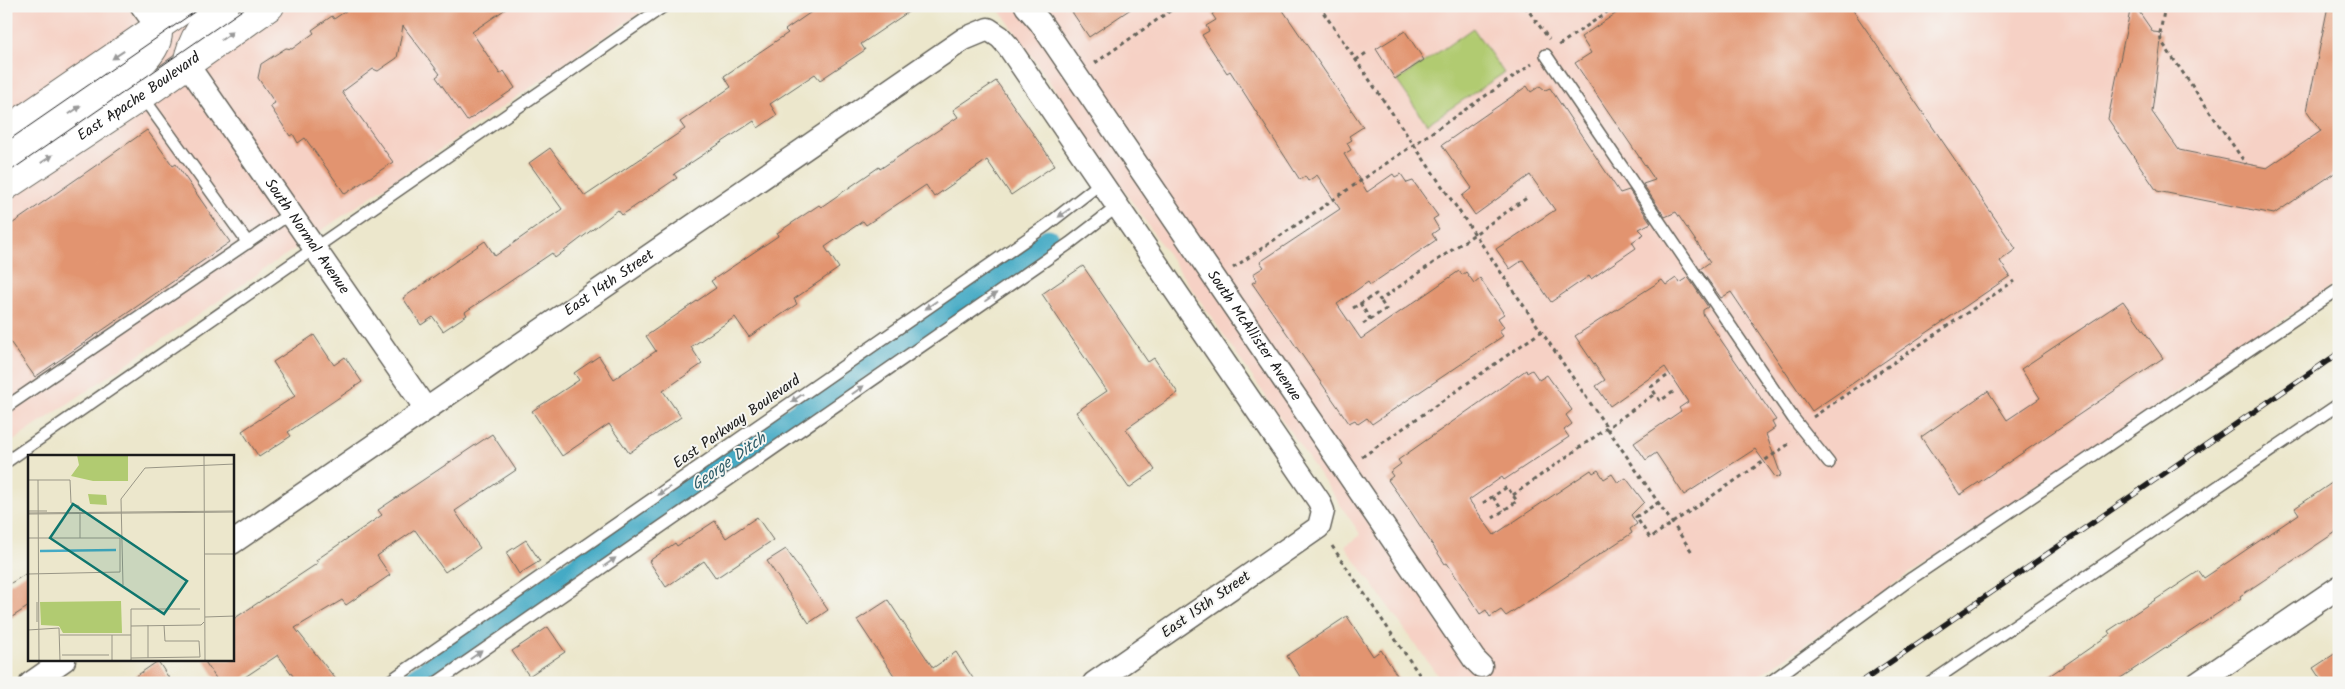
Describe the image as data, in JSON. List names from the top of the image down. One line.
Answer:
{"streets":{"main road":["East Apache Boulevard"],"street":["South Normal Avenue","East 14th Street","South McAllister Avenue","East 15th Street"],"lane":["East Parkway Boulevard"]},"crossings":[["East Apache Boulevard","South Normal Avenue"],["South Normal Avenue","East 14th Street"],["East 14th Street","East Parkway Boulevard"]],"water":["George Ditch"]}
